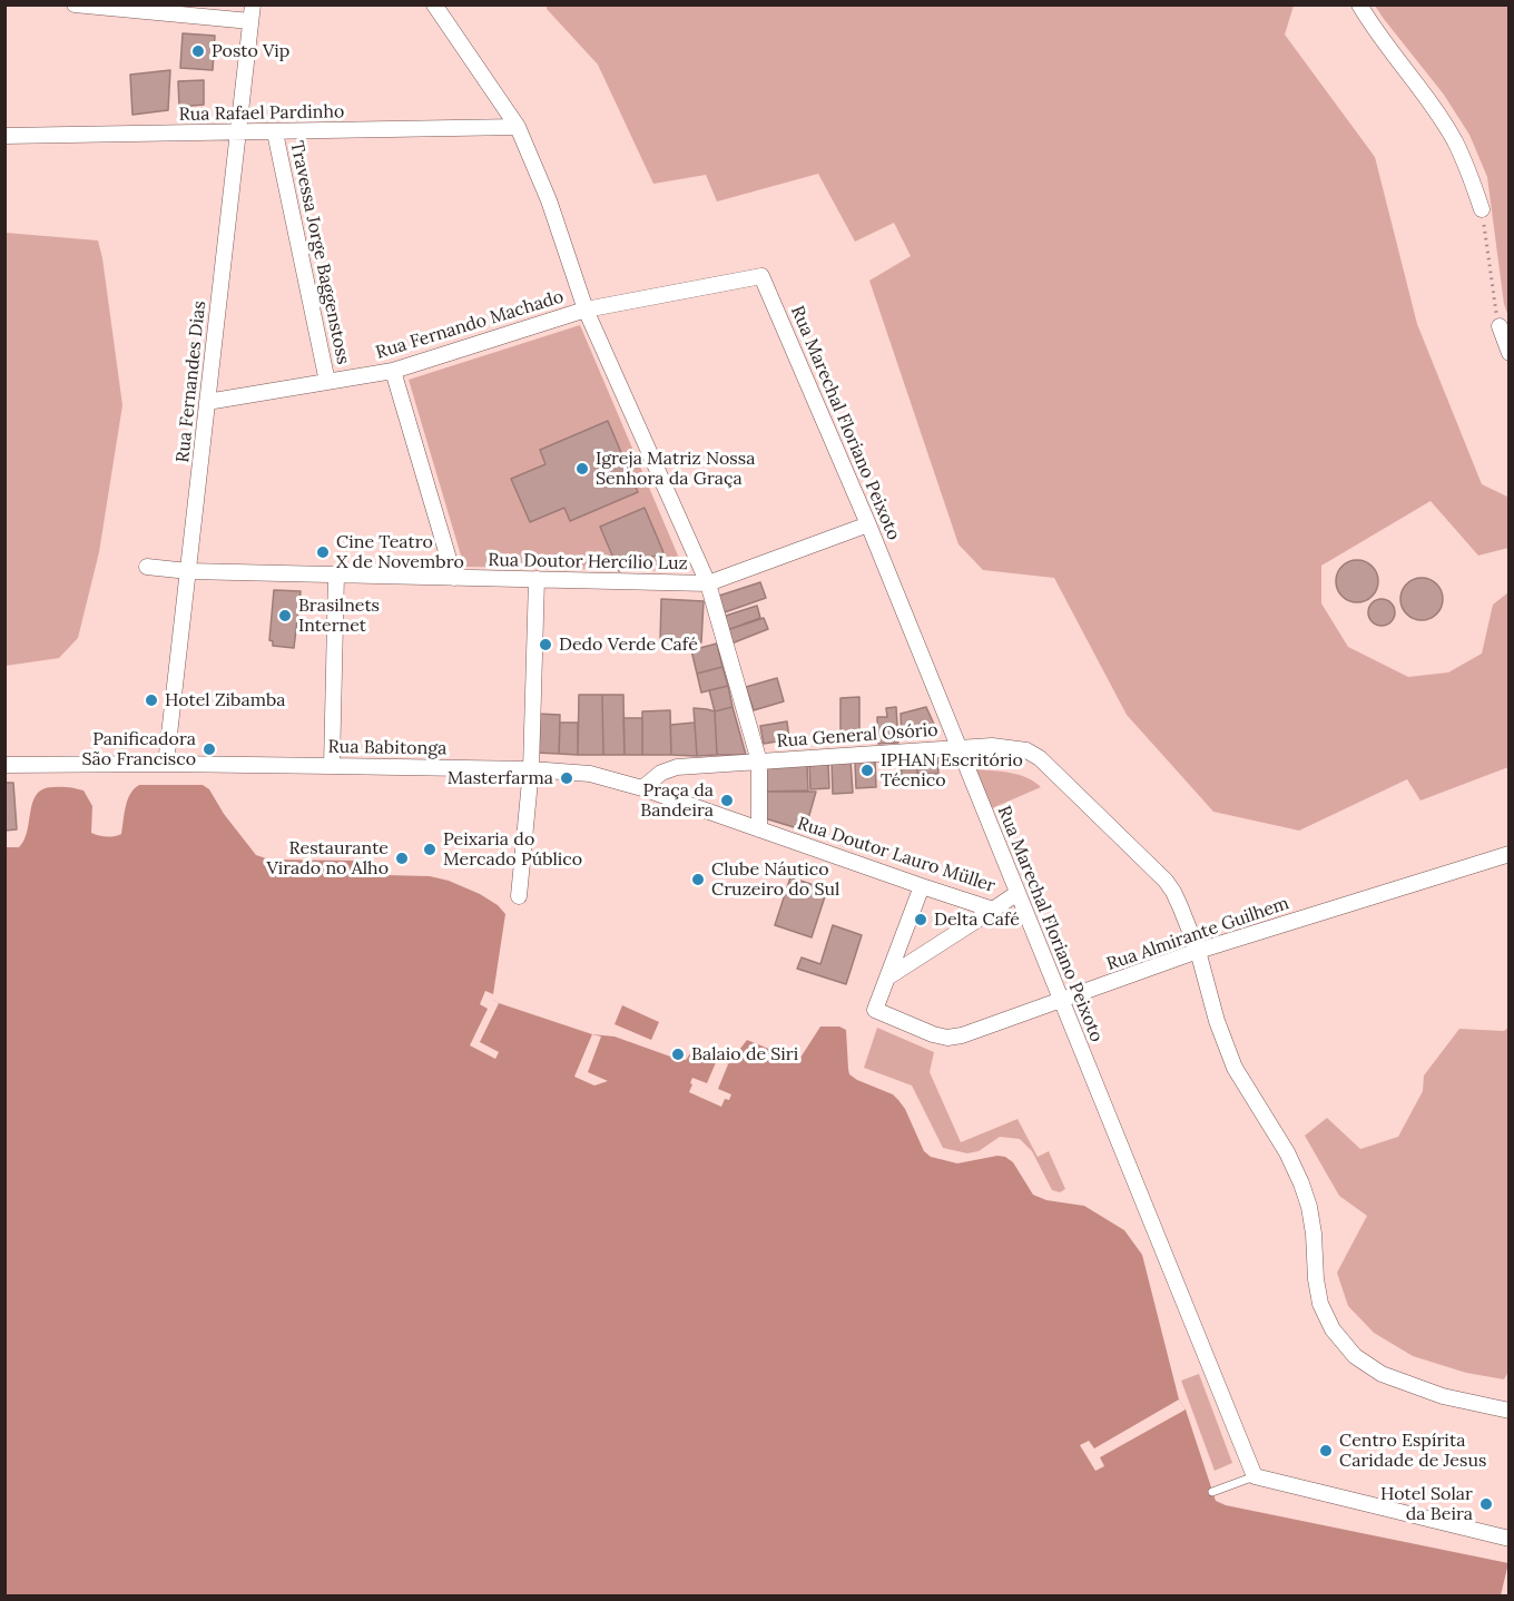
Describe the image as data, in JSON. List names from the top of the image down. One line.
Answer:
{"streets":{"street":["Rua Rafael Pardinho","Travessa Jorge Baggenstoss","Rua Fernando Machado","Rua Fernandes Dias","Rua Marechal Floriano Peixoto","Rua Doutor Hercílio Luz","Rua General Osório","Rua Babitonga","Rua Doutor Lauro Müller","Rua Almirante Guilhem"]},"crossings":[["Rua Rafael Pardinho","Travessa Jorge Baggenstoss"],["Rua Rafael Pardinho","Rua Fernandes Dias"],["Travessa Jorge Baggenstoss","Rua Fernando Machado"],["Rua Fernando Machado","Rua Fernandes Dias"],["Rua Fernando Machado","Rua Marechal Floriano Peixoto"],["Rua Fernandes Dias","Rua Doutor Hercílio Luz"],["Rua Fernandes Dias","Rua Babitonga"],["Rua Marechal Floriano Peixoto","Rua General Osório"],["Rua Marechal Floriano Peixoto","Rua Doutor Lauro Müller"],["Rua Marechal Floriano Peixoto","Rua Almirante Guilhem"],["Rua General Osório","Rua Almirante Guilhem"],["Rua Babitonga","Rua Doutor Lauro Müller"],["Rua Doutor Lauro Müller","Rua Almirante Guilhem"]],"places":["Posto Vip","Igreja Matriz Nossa Senhora da Graça","Cine Teatro X de Novembro","Brasilnets Internet","Dedo Verde Café","Hotel Zibamba","Panificadora São Francisco","IPHAN Escritório Técnico","Masterfarma","Praça da Bandeira","Peixaria do Mercado Público","Restaurante Virado no Alho","Clube Náutico Cruzeiro do Sul","Delta Café","Balaio de Siri","Centro Espírita Caridade de Jesus","Hotel Solar da Beira"]}
